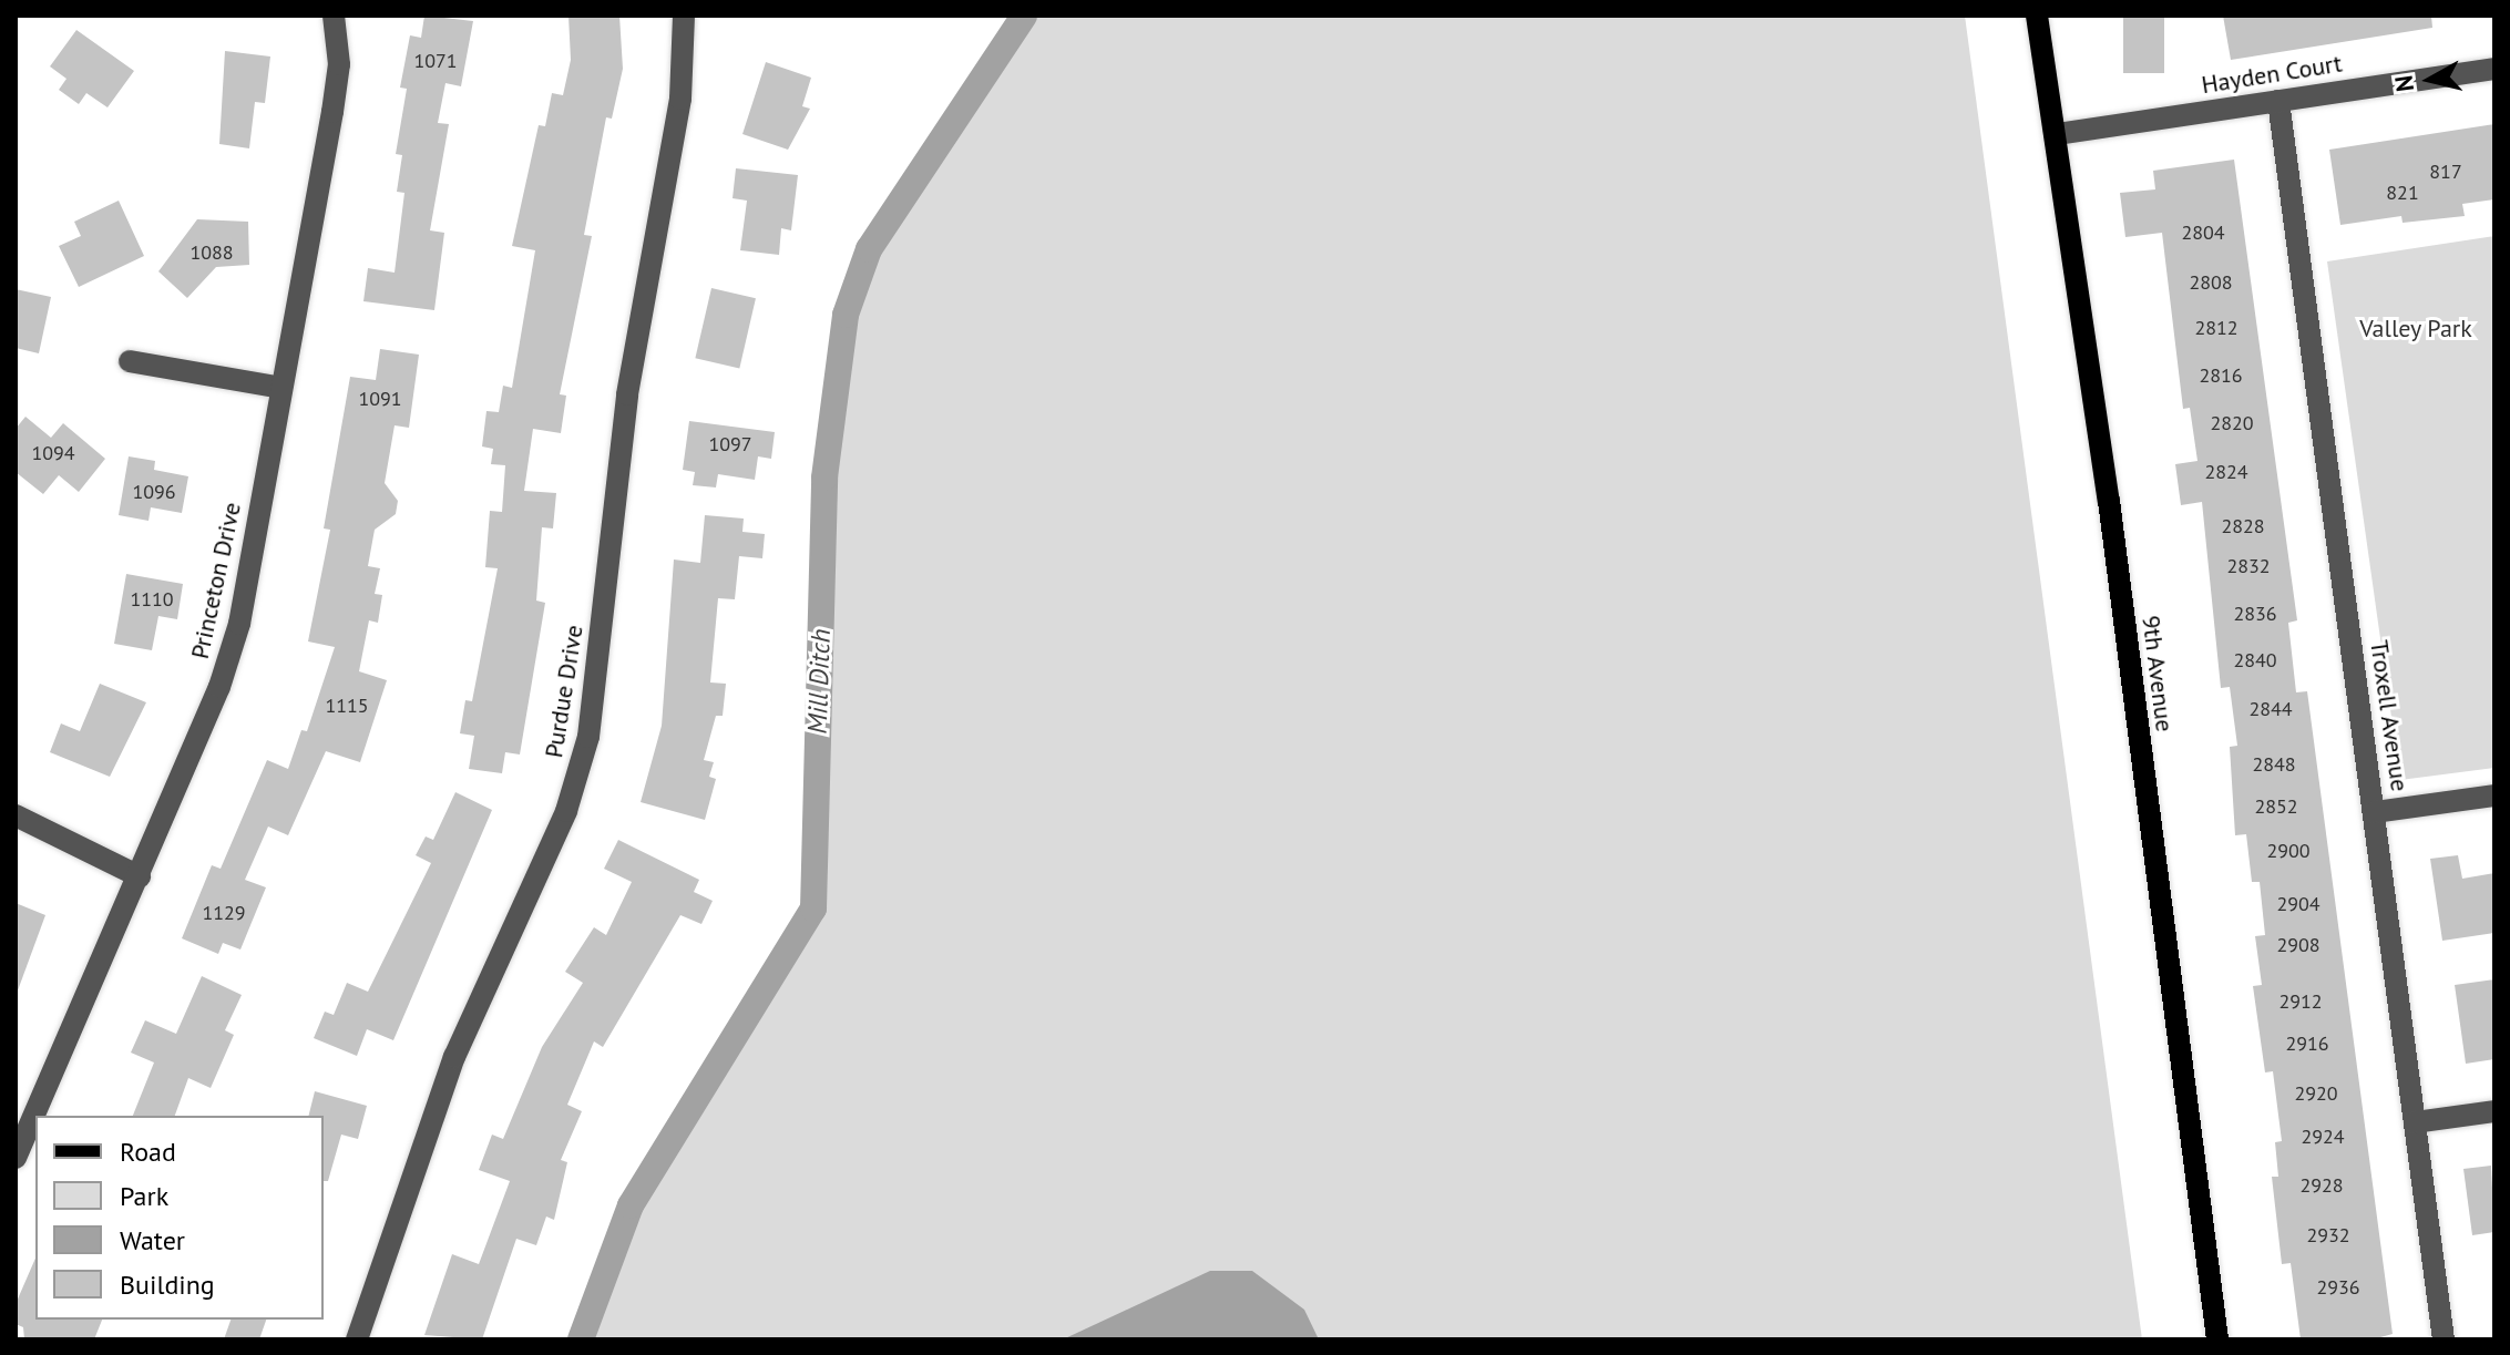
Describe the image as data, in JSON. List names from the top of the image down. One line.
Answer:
{"streets":{"main road":["9th Avenue"],"street":["Hayden Court","Princeton Drive","Purdue Drive","Troxell Avenue"]},"crossings":[["Hayden Court","9th Avenue"],["Hayden Court","Troxell Avenue"]],"water":["Mill Ditch"],"parks":["Valley Park"],"house_numbers":["1071","817","821","2804","1088","2808","2812","2816","1091","2820","1097","1094","2824","1096","2828","2832","1110","2836","2840","1115","2844","2848","2852","2900","2904","1129","2908","2912","2916","2920","2924","2928","2932","2936"],"legend":["Road","Park","Water","Building"],"north":"left"}
